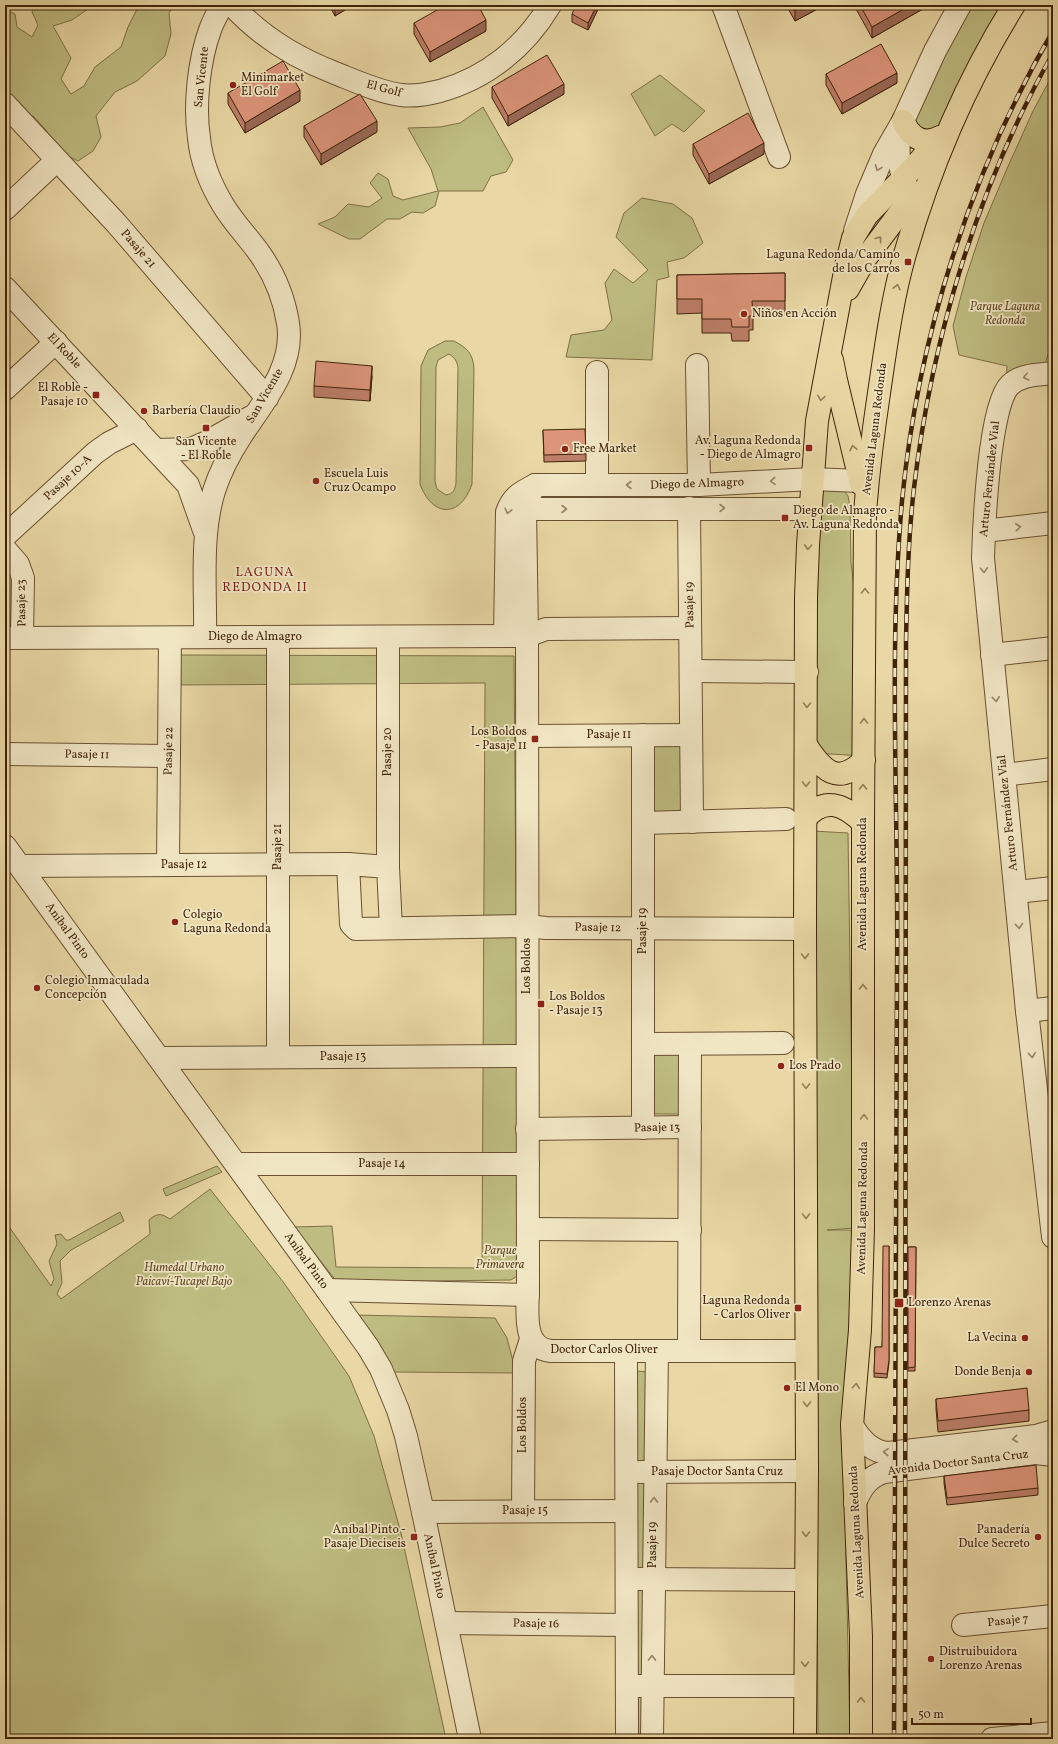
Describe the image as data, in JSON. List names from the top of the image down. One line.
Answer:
{"streets":{"main road":["Avenida Laguna Redonda"],"street":["San Vicente","El Golf","Pasaje 21","El Roble","Pasaje 10-A","Arturo Fernández Vial","Diego de Almagro","Pasaje 23","Pasaje 19","Pasaje 11","Pasaje 22","Pasaje 20","Pasaje 12","Aníbal Pinto","Los Boldos","Pasaje 13","Pasaje 14","Doctor Carlos Oliver","Avenida Doctor Santa Cruz","Pasaje Doctor Santa Cruz","Pasaje 15","Pasaje 7","Pasaje 16"]},"crossings":[["San Vicente","Pasaje 21"],["San Vicente","El Roble"],["San Vicente","Diego de Almagro"],["Pasaje 21","Diego de Almagro"],["Pasaje 21","Pasaje 12"],["Pasaje 21","Pasaje 13"],["El Roble","Pasaje 10-A"],["Avenida Laguna Redonda","Avenida Doctor Santa Cruz"],["Diego de Almagro","Pasaje 23"],["Diego de Almagro","Pasaje 19"],["Diego de Almagro","Pasaje 22"],["Diego de Almagro","Pasaje 20"],["Diego de Almagro","Los Boldos"],["Pasaje 19","Pasaje 11"],["Pasaje 19","Pasaje 12"],["Pasaje 19","Pasaje 13"],["Pasaje 19","Doctor Carlos Oliver"],["Pasaje 19","Pasaje Doctor Santa Cruz"],["Pasaje 11","Pasaje 22"],["Pasaje 11","Los Boldos"],["Pasaje 22","Pasaje 12"],["Pasaje 20","Pasaje 12"],["Pasaje 12","Aníbal Pinto"],["Pasaje 12","Los Boldos"],["Aníbal Pinto","Pasaje 13"],["Aníbal Pinto","Pasaje 14"],["Aníbal Pinto","Pasaje 15"],["Aníbal Pinto","Pasaje 16"],["Los Boldos","Pasaje 13"],["Los Boldos","Pasaje 14"],["Los Boldos","Doctor Carlos Oliver"],["Los Boldos","Pasaje 15"]],"one_way":["Arturo Fernández Vial"],"districts":["LAGUNA REDONDA II"],"parks":["Parque Laguna Redonda","Parque Primavera","Humedal Urbano Paicaví-Tucapel Bajo"],"places":{"other":["Minimarket El Golf","Niños en Acción","Barbería Claudio","Free Market","Escuela Luis Cruz Ocampo","Colegio Laguna Redonda","Colegio Inmaculada Concepción","Los Prado","La Vecina","Donde Benja","El Mono","Panadería Dulce Secreto","Distruibuidora Lorenzo Arenas"],"transit":["Laguna Redonda/Camino de los Carros","El Roble - Pasaje 10","San Vicente - El Roble","Av. Laguna Redonda - Diego de Almagro","Diego de Almagro - Av. Laguna Redonda","Los Boldos - Pasaje 11","Los Boldos - Pasaje 13","Lorenzo Arenas","Laguna Redonda - Carlos Oliver","Aníbal Pinto - Pasaje Dieciseis"]},"scale_bar":"50 m"}
